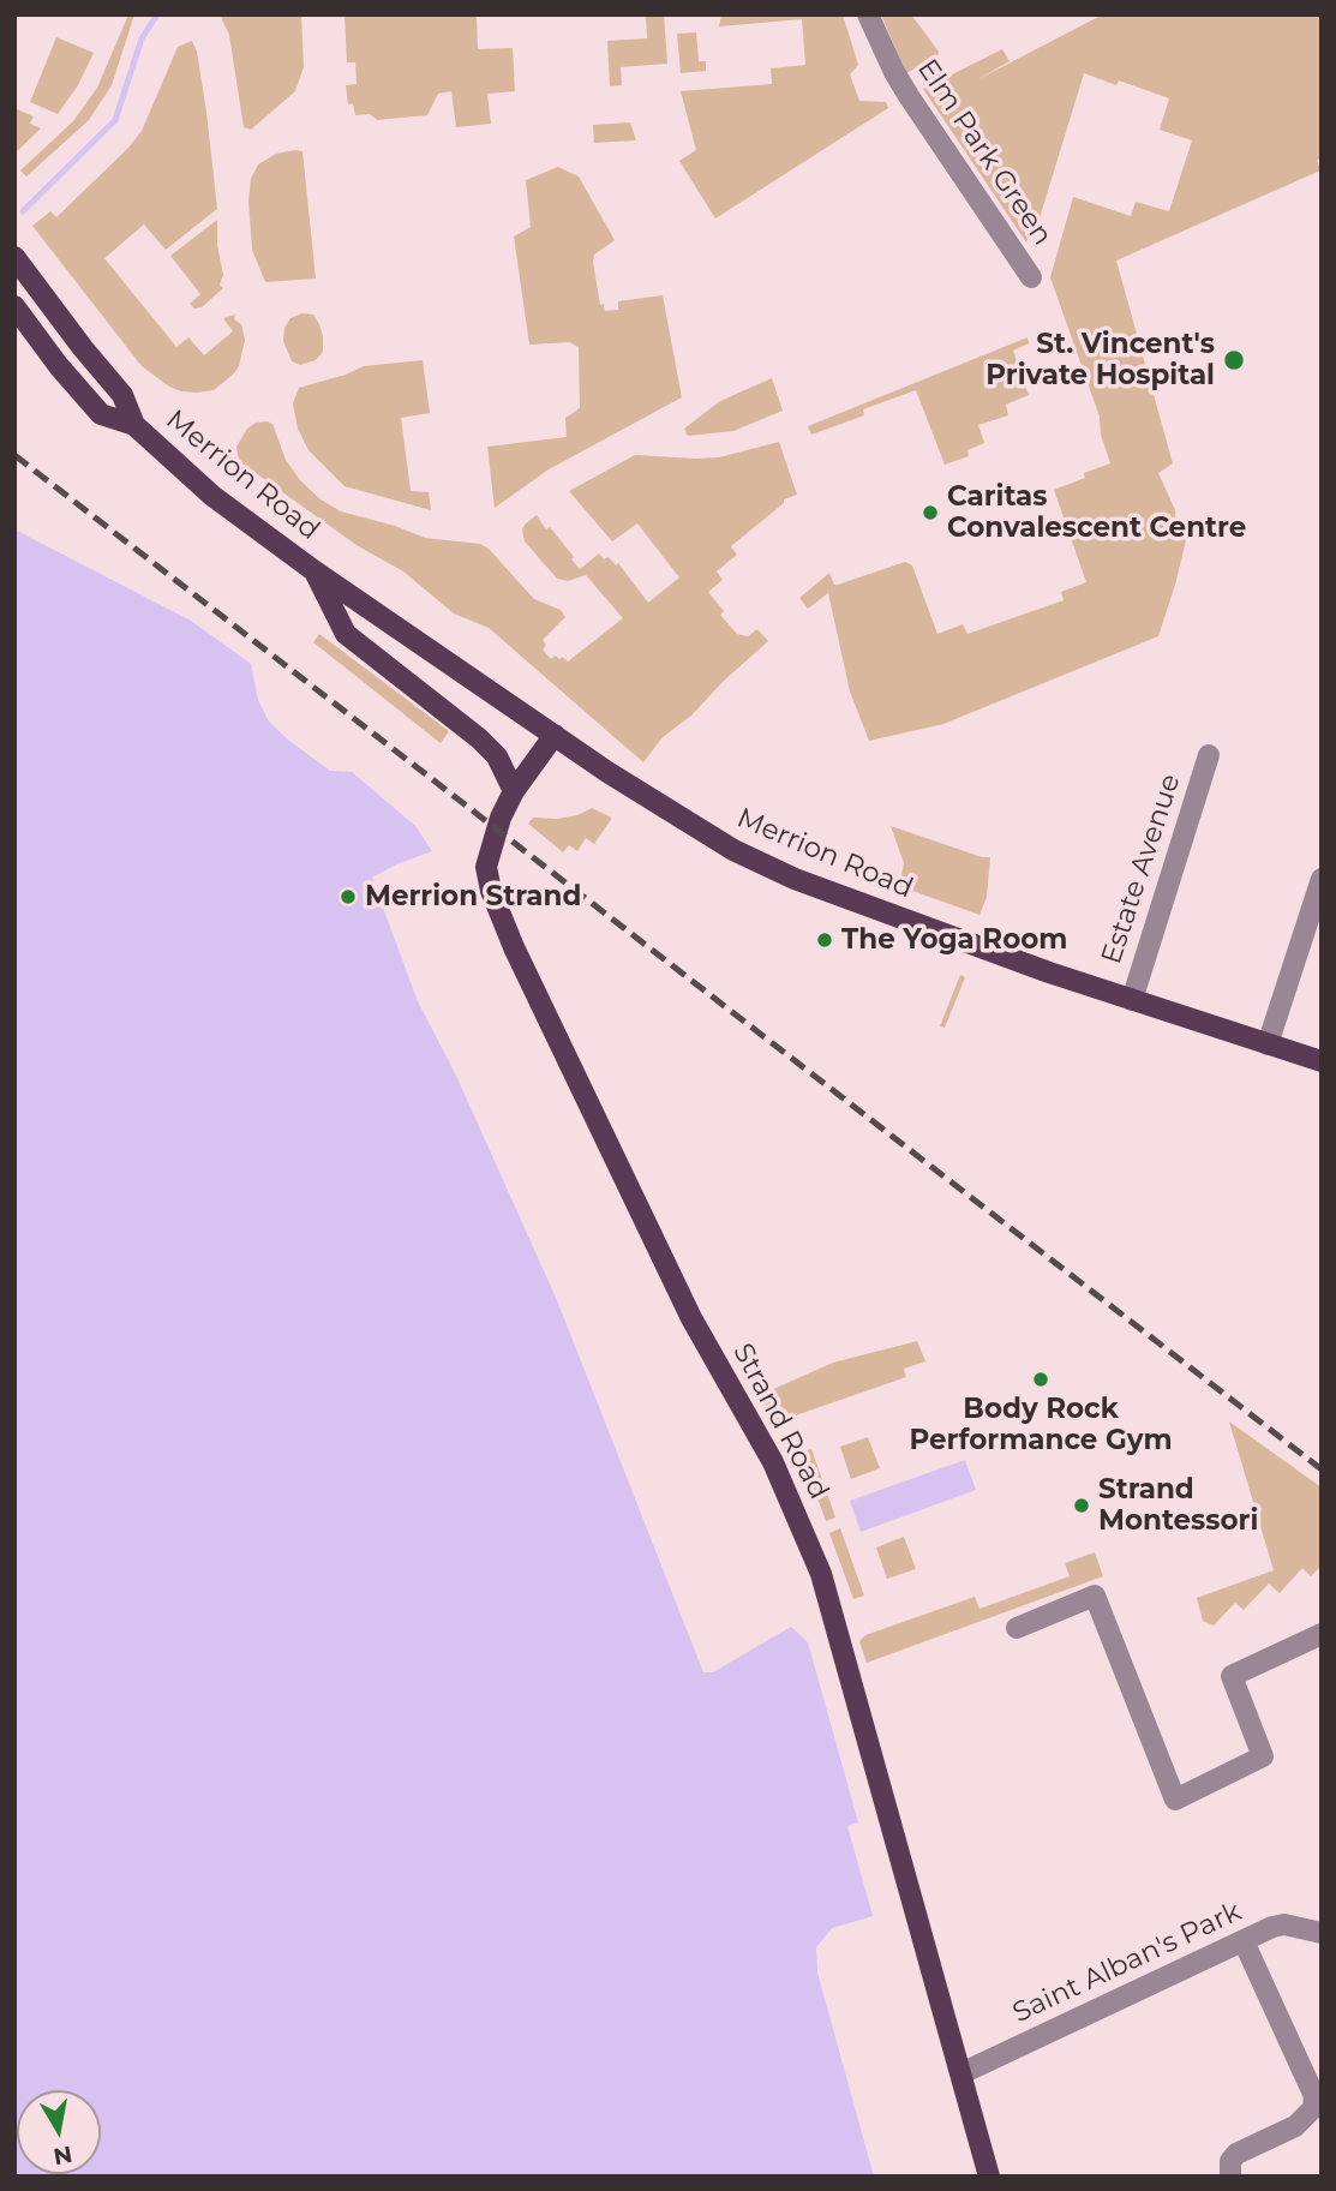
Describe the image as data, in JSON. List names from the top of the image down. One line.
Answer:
{"streets":{"main road":["Merrion Road","Strand Road"],"street":["Elm Park Green","Estate Avenue","Saint Alban's Park"]},"crossings":[["Merrion Road","Estate Avenue"],["Merrion Road","Strand Road"],["Strand Road","Saint Alban's Park"]],"places":["St. Vincent's Private Hospital","Caritas Convalescent Centre","Merrion Strand","The Yoga Room","Body Rock Performance Gym","Strand Montessori"],"north":"bottom"}
